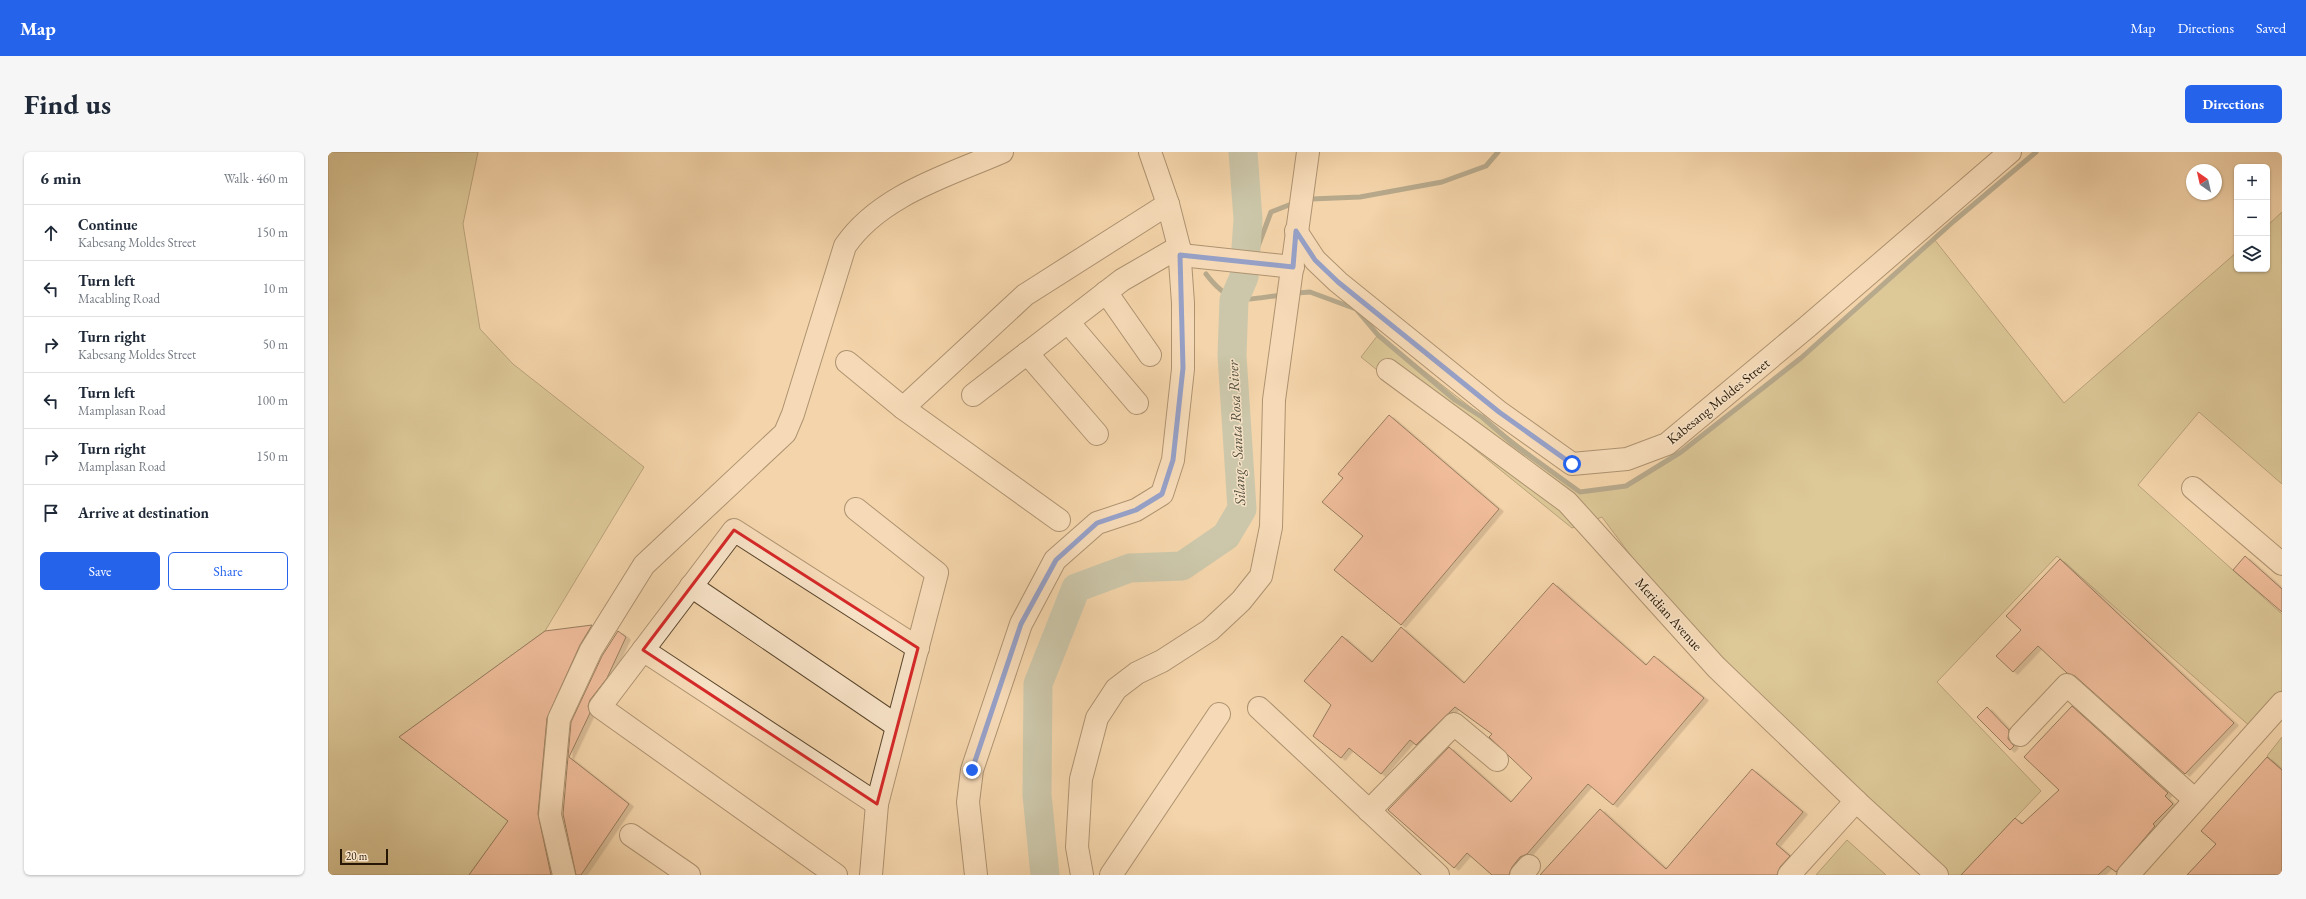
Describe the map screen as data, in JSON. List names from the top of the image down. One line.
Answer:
{"streets":{"street":["Kabesang Moldes Street","Meridian Avenue"]},"water":["Silang - Santa Rosa River"],"scale_bar":"20 m","north":"top left","page":{"header":"Map","nav":["Map","Directions","Saved"],"buttons":["Directions",["Save","Share"]],"title":"Find us","heading":["6 min","Walk · 460 m"],"map_buttons":["+","−"],"list":[["Continue","Kabesang Moldes Street","150 m"],["Turn left","Macabling Road","10 m"],["Turn right","Kabesang Moldes Street","50 m"],["Turn left","Mamplasan Road","100 m"],["Turn right","Mamplasan Road","150 m"],"Arrive at destination"],"scale":"20 m"}}
